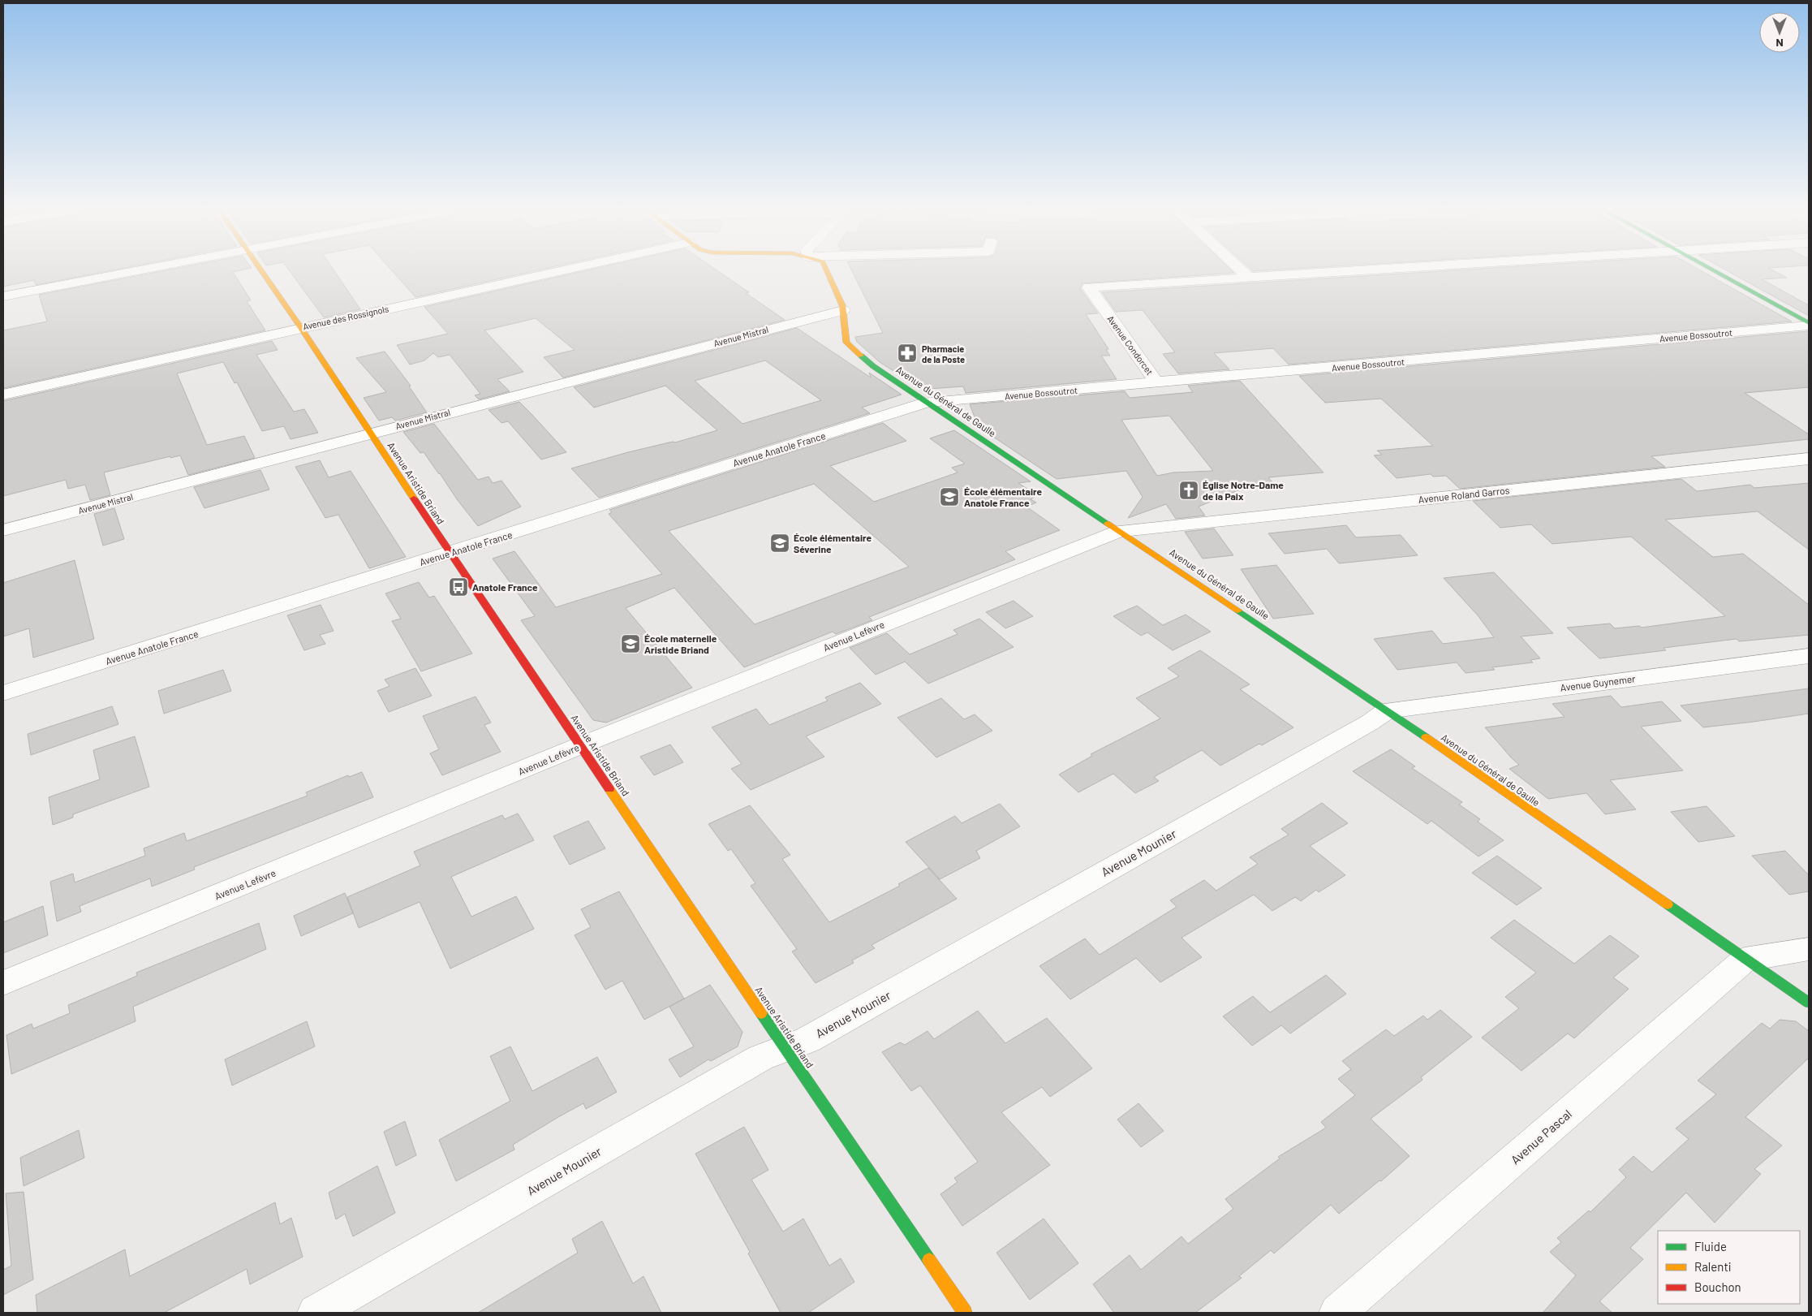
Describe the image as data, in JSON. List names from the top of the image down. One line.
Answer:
{"streets":{"street":["Avenue des Rossignols","Avenue Bossoutrot","Avenue Mistral","Avenue Condorcet","Avenue du Général de Gaulle","Avenue Anatole France","Avenue Aristide Briand","Avenue Roland Garros","Avenue Lefèvre","Avenue Guynemer","Avenue Mounier","Avenue Pascal"]},"crossings":[["Avenue des Rossignols","Avenue Aristide Briand"],["Avenue Bossoutrot","Avenue Condorcet"],["Avenue Bossoutrot","Avenue du Général de Gaulle"],["Avenue Bossoutrot","Avenue Anatole France"],["Avenue Mistral","Avenue du Général de Gaulle"],["Avenue Mistral","Avenue Aristide Briand"],["Avenue du Général de Gaulle","Avenue Anatole France"],["Avenue du Général de Gaulle","Avenue Roland Garros"],["Avenue du Général de Gaulle","Avenue Lefèvre"],["Avenue du Général de Gaulle","Avenue Guynemer"],["Avenue du Général de Gaulle","Avenue Mounier"],["Avenue du Général de Gaulle","Avenue Pascal"],["Avenue Anatole France","Avenue Aristide Briand"],["Avenue Aristide Briand","Avenue Lefèvre"],["Avenue Aristide Briand","Avenue Mounier"],["Avenue Roland Garros","Avenue Lefèvre"],["Avenue Guynemer","Avenue Mounier"]],"places":{"pharmacy":["Pharmacie de la Poste"],"church":["Église Notre-Dame de la Paix"],"school or university":["École élémentaire Anatole France","École élémentaire Séverine","École maternelle Aristide Briand"],"bus stop":["Anatole France"]},"legend":["Fluide","Ralenti","Bouchon"],"north":"bottom"}
